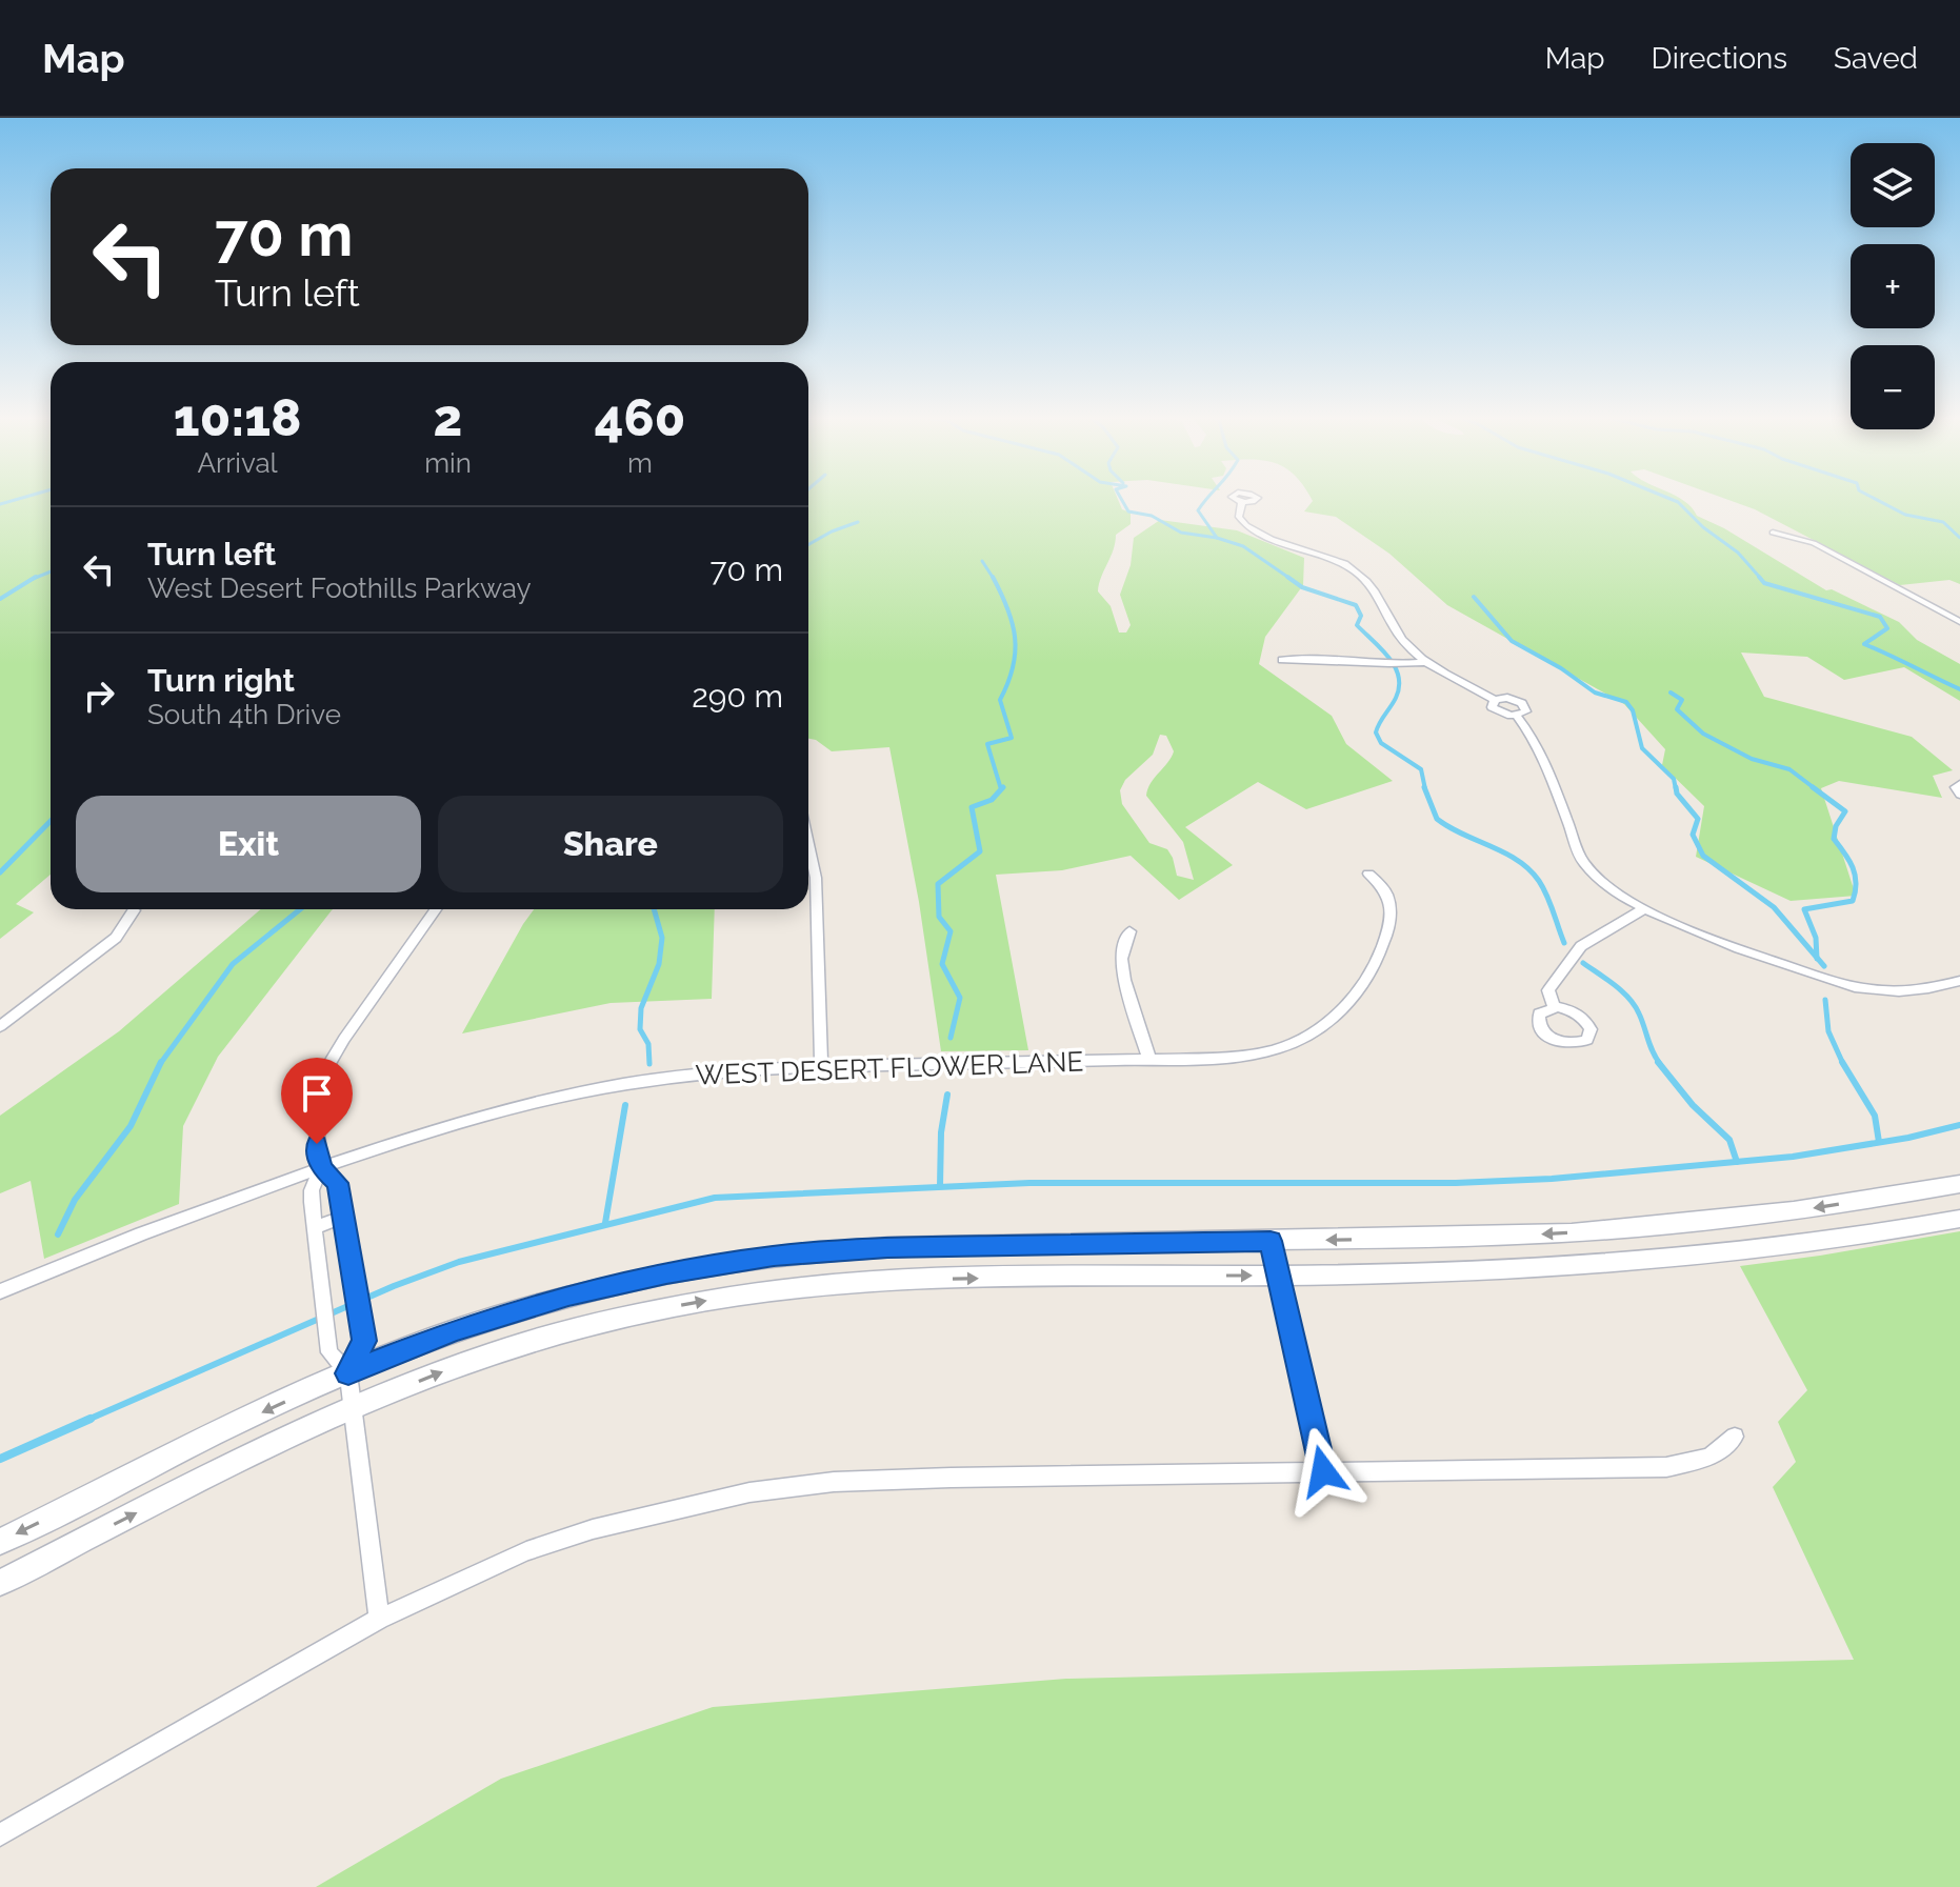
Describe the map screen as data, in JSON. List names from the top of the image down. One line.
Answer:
{"streets":{"street":["WEST DESERT FLOWER LANE"]},"page":{"header":"Map","nav":["Map","Directions","Saved"],"map_buttons":["+","−"],"turn":["70 m","Turn left"],"eta":["10:18","Arrival","2","min","460","m"],"list":[{"name":"Turn left","note":"West Desert Foothills Parkway","value":"70 m"},{"name":"Turn right","note":"South 4th Drive","value":"290 m"}],"buttons":["Exit","Share"]}}
